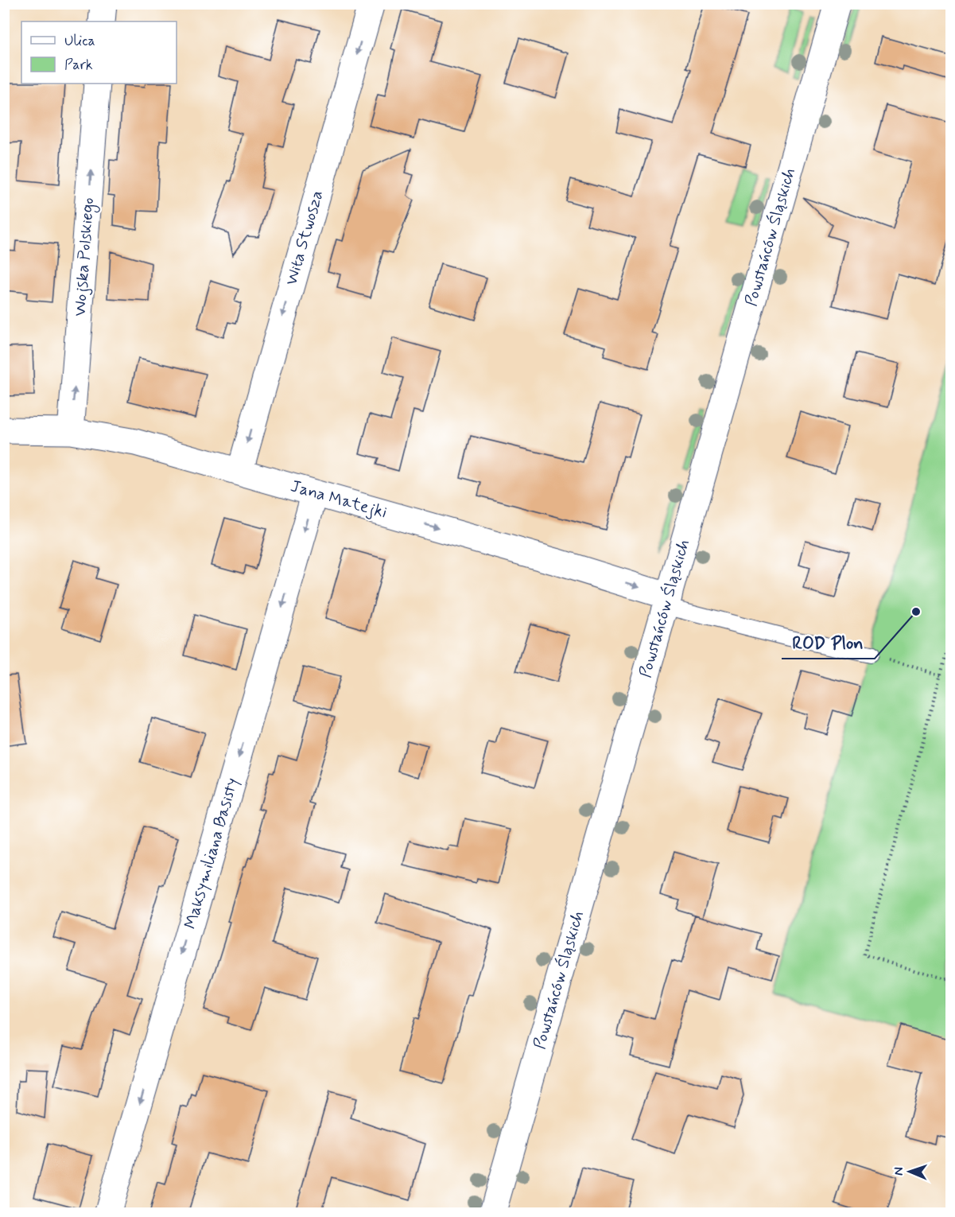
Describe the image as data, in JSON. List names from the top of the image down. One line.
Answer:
{"streets":{"street":["Powstańców Śląskich","Wita Stwosza","Wojska Polskiego","Jana Matejki","Maksymiliana Basisty"]},"crossings":[["Powstańców Śląskich","Jana Matejki"],["Wita Stwosza","Jana Matejki"],["Wojska Polskiego","Jana Matejki"],["Jana Matejki","Maksymiliana Basisty"]],"one_way":["Wita Stwosza","Wojska Polskiego","Jana Matejki","Maksymiliana Basisty"],"places":["ROD Plon"],"legend":["Ulica","Park"],"north":"left"}
